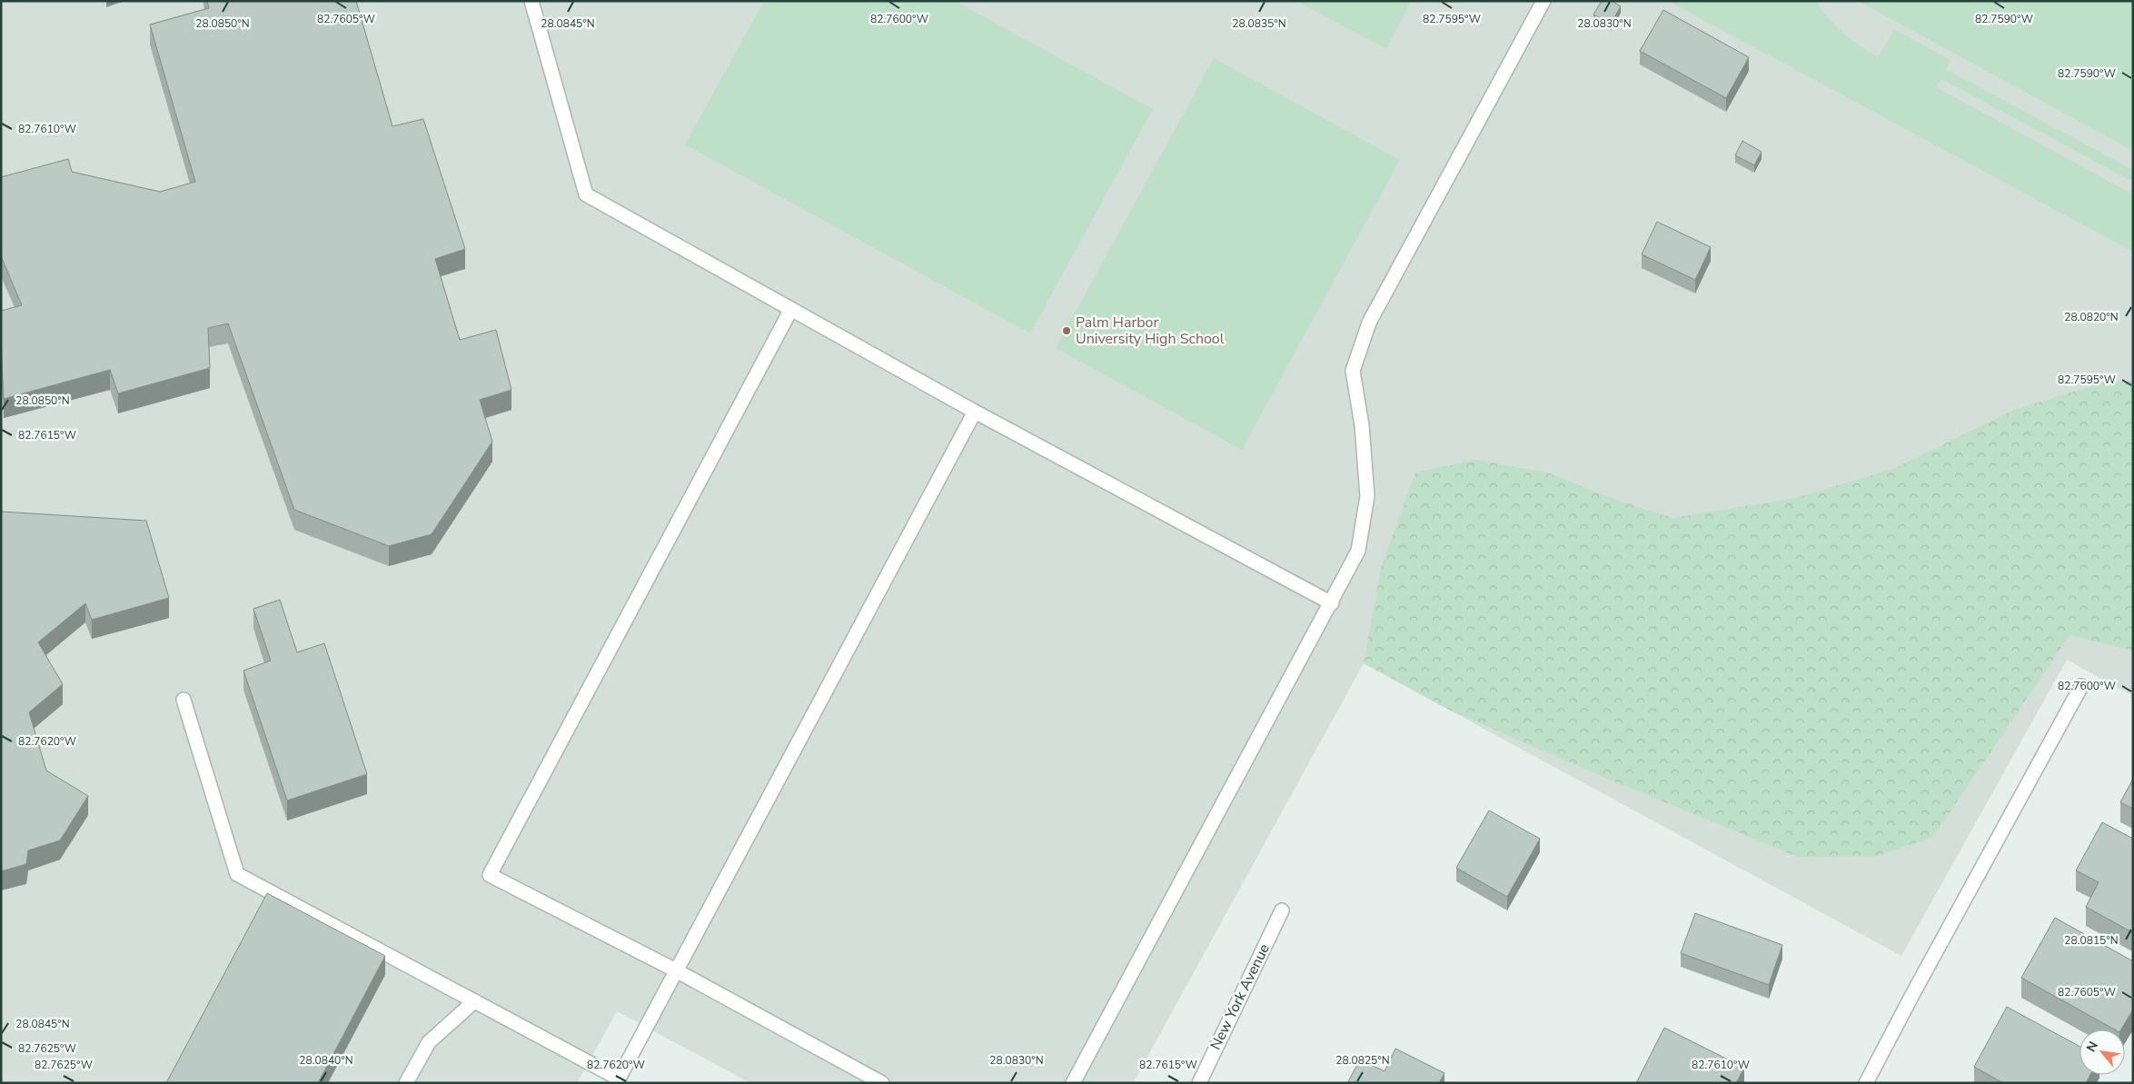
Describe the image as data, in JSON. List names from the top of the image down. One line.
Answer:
{"streets":{"street":["New York Avenue"]},"places":["Palm Harbor University High School"],"north":"top left","coordinates":["82.7590°W","82.7605°W","82.7600°W","82.7595°W","28.0850°N","28.0845°N","28.0835°N","28.0830°N","82.7610°W","28.0820°N","82.7615°W","82.7620°W","28.0815°N","82.7625°W","28.0840°N","28.0825°N"]}
